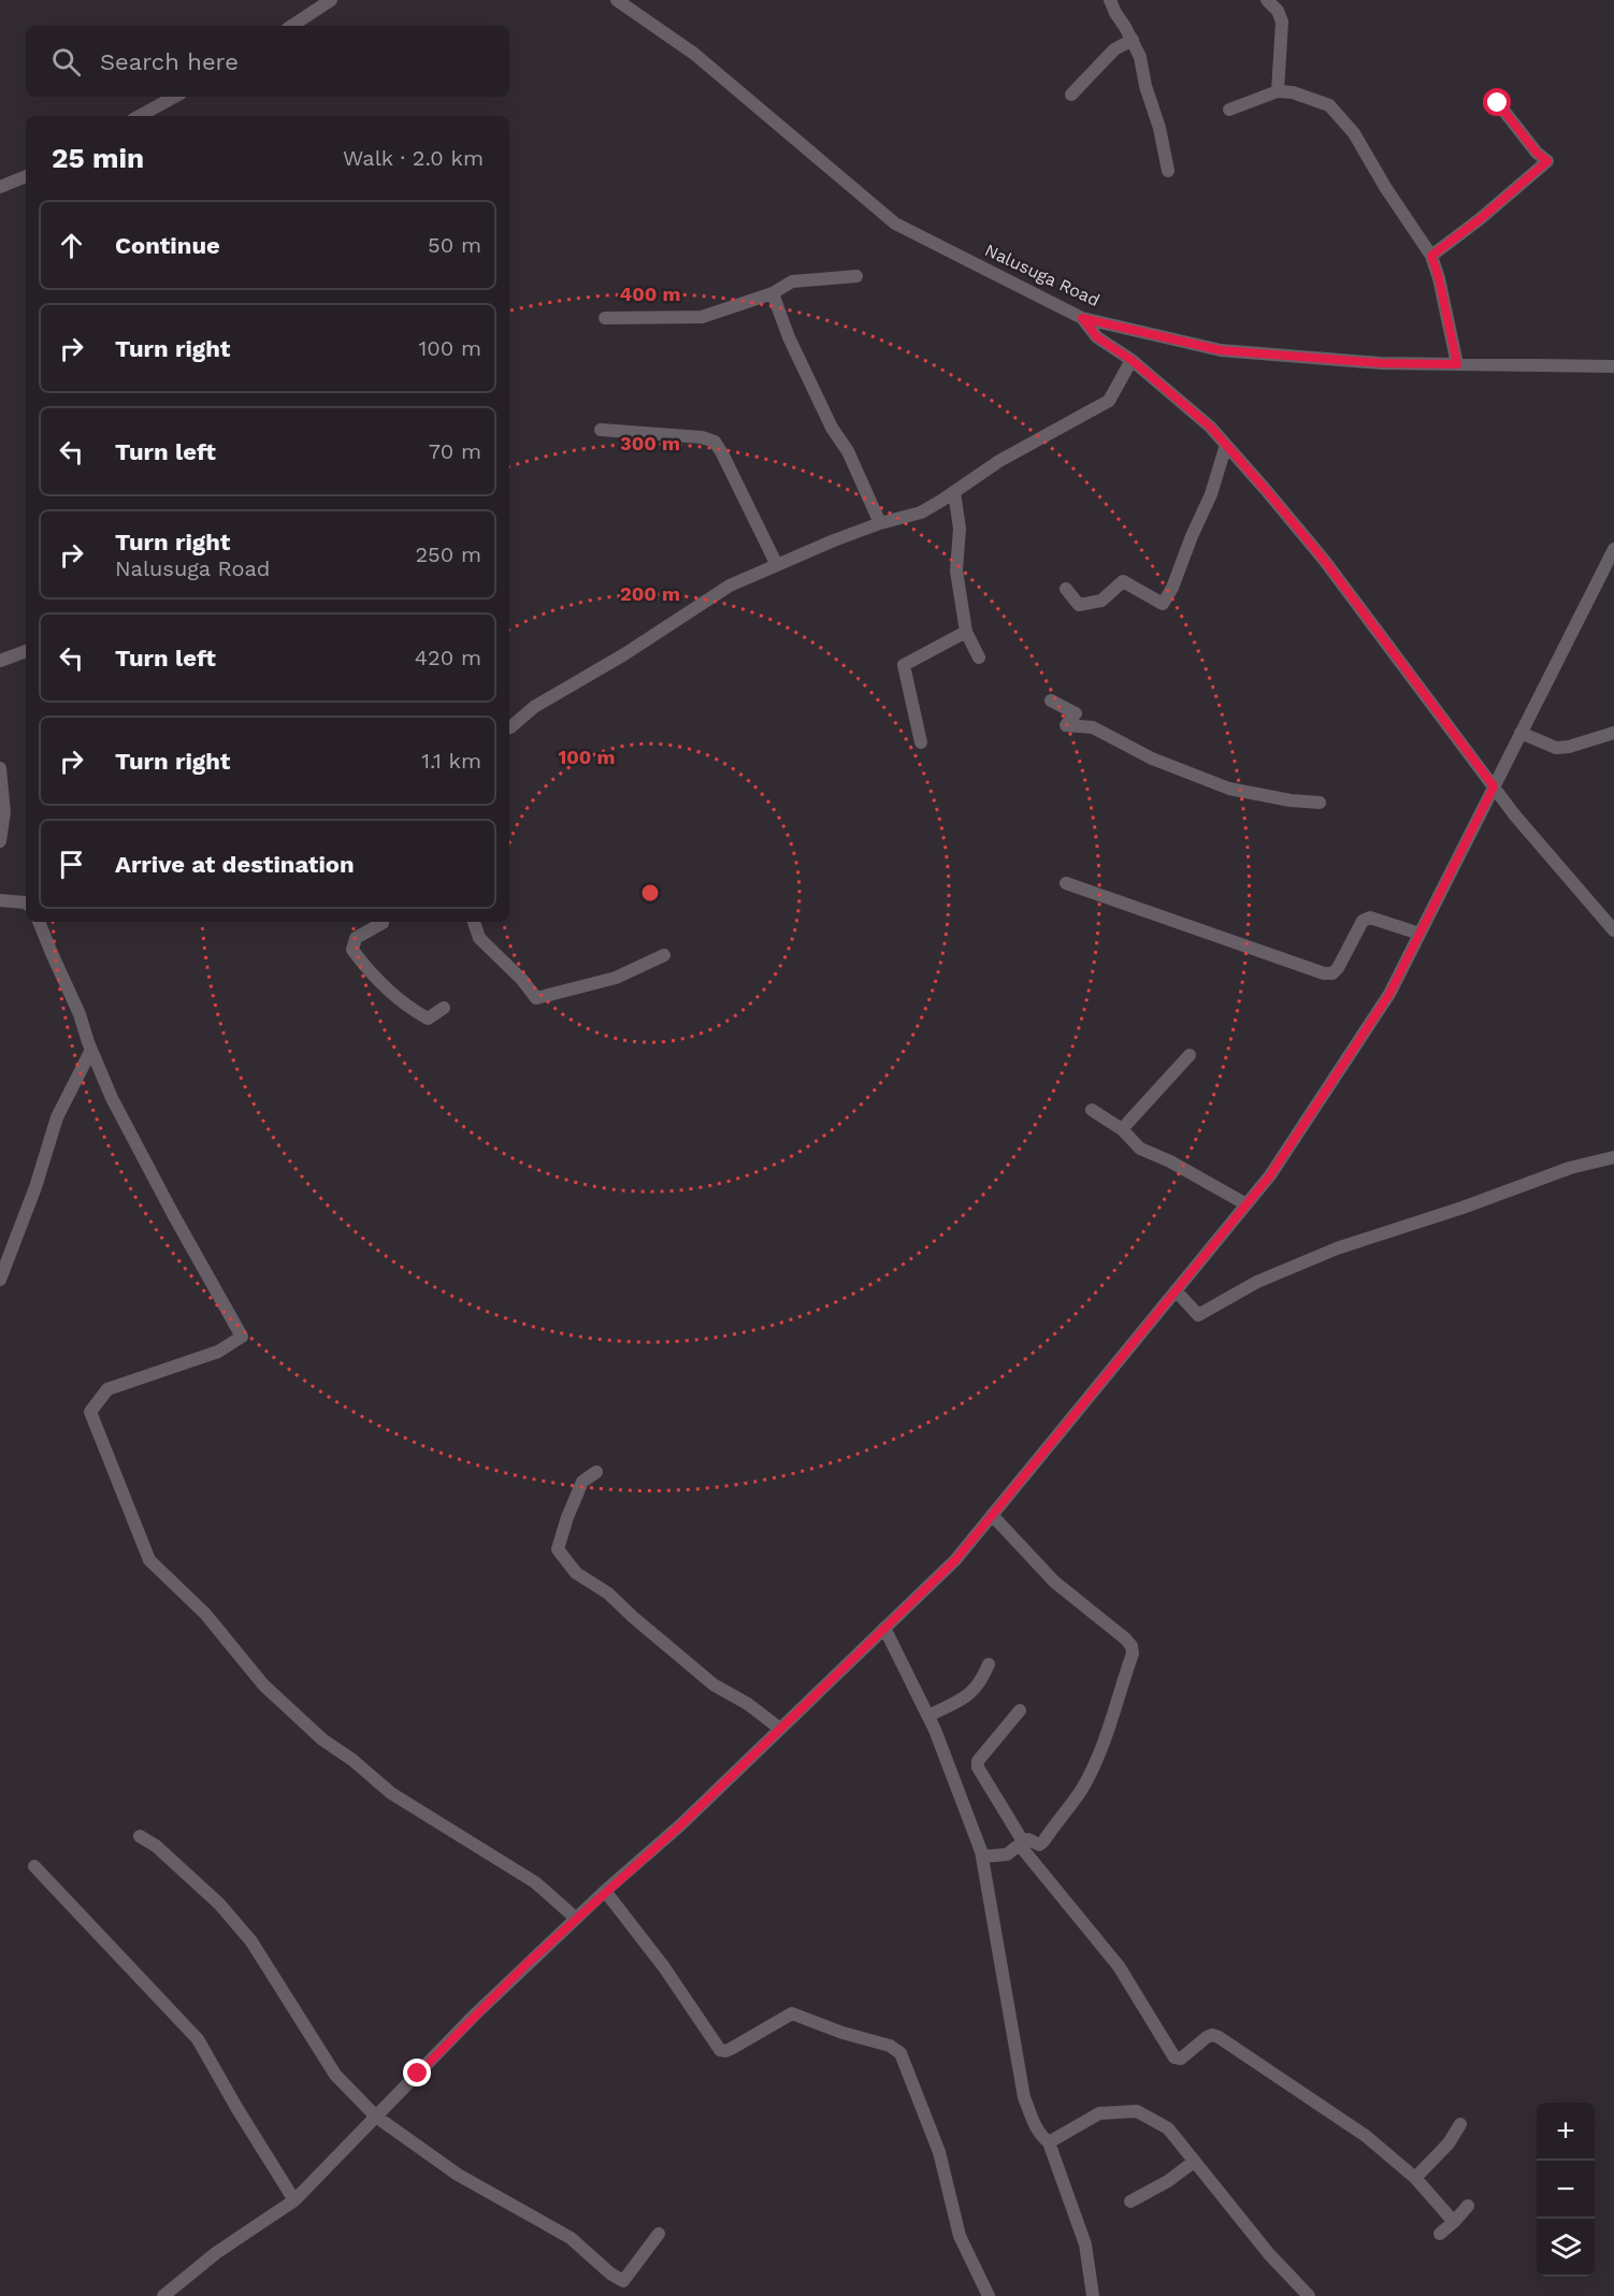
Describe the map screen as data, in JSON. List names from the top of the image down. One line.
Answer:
{"streets":{"street":["Nalusuga Road"]},"page":{"search":"Search here","heading":["25 min","Walk · 2.0 km"],"list":[["Continue","50 m"],["Turn right","100 m"],["Turn left","70 m"],["Turn right","Nalusuga Road","250 m"],["Turn left","420 m"],["Turn right","1.1 km"],"Arrive at destination"],"map_buttons":["+","−"]},"rings":["400 m","300 m","200 m","100 m"]}
